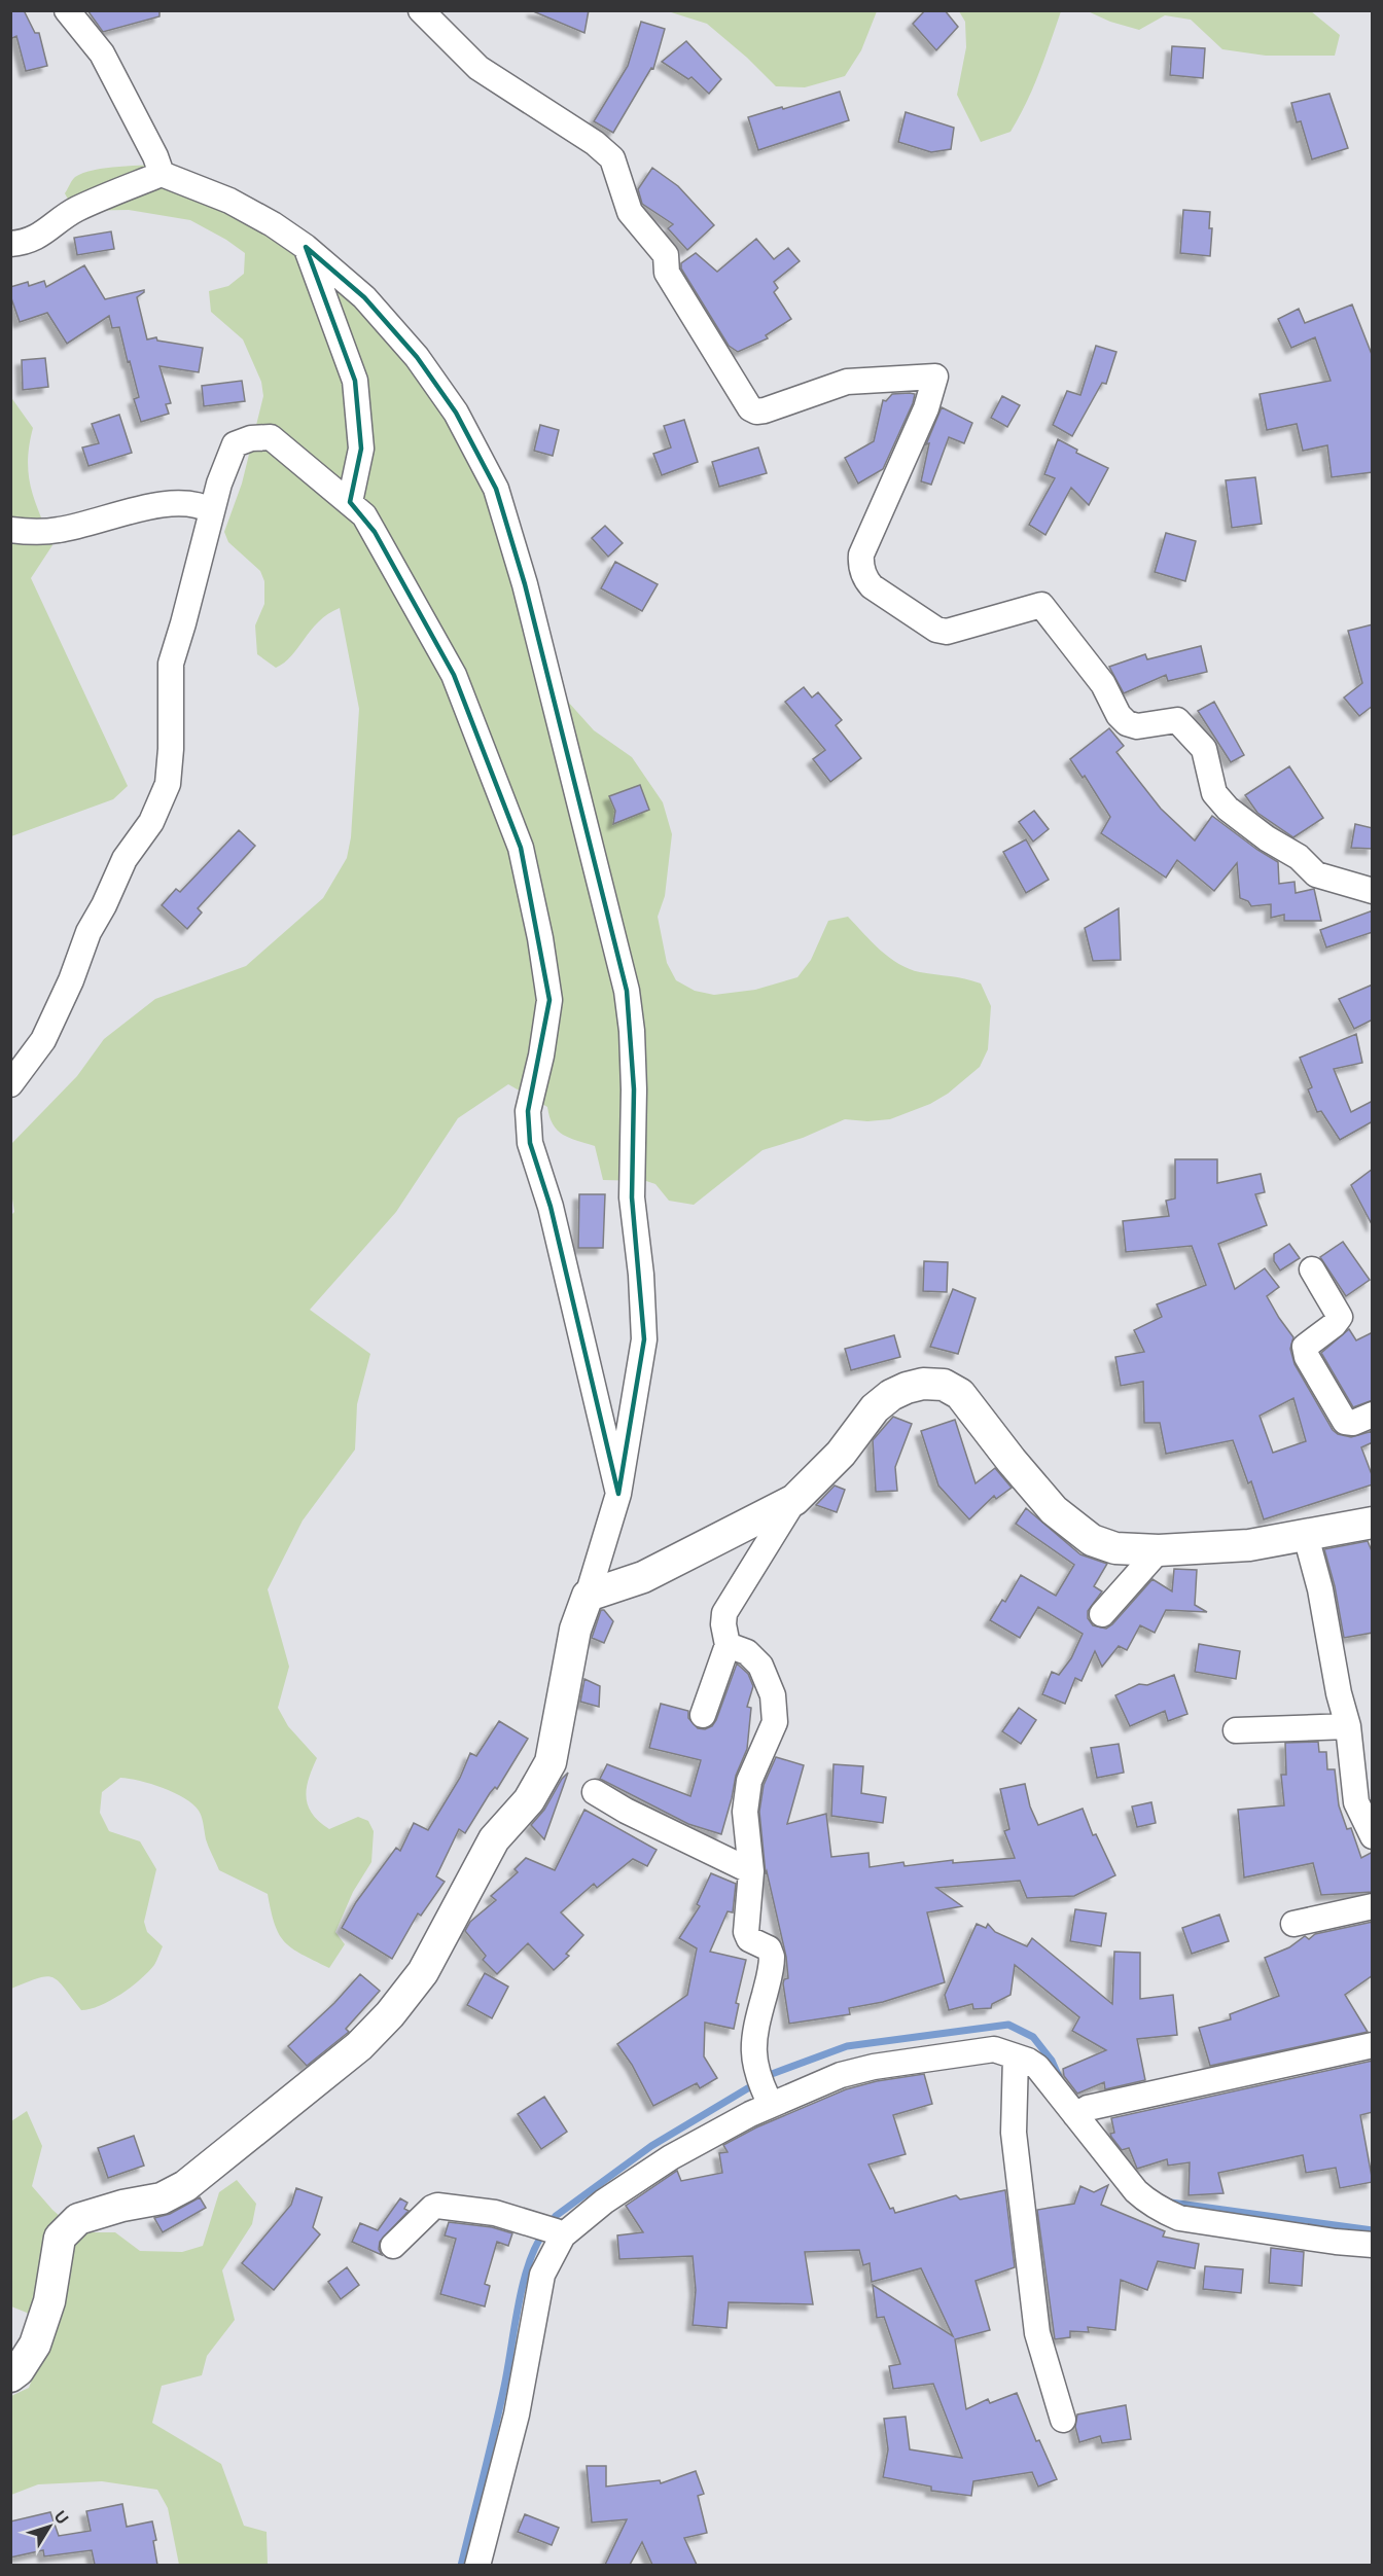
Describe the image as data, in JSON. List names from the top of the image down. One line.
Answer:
{"north":"top right"}
